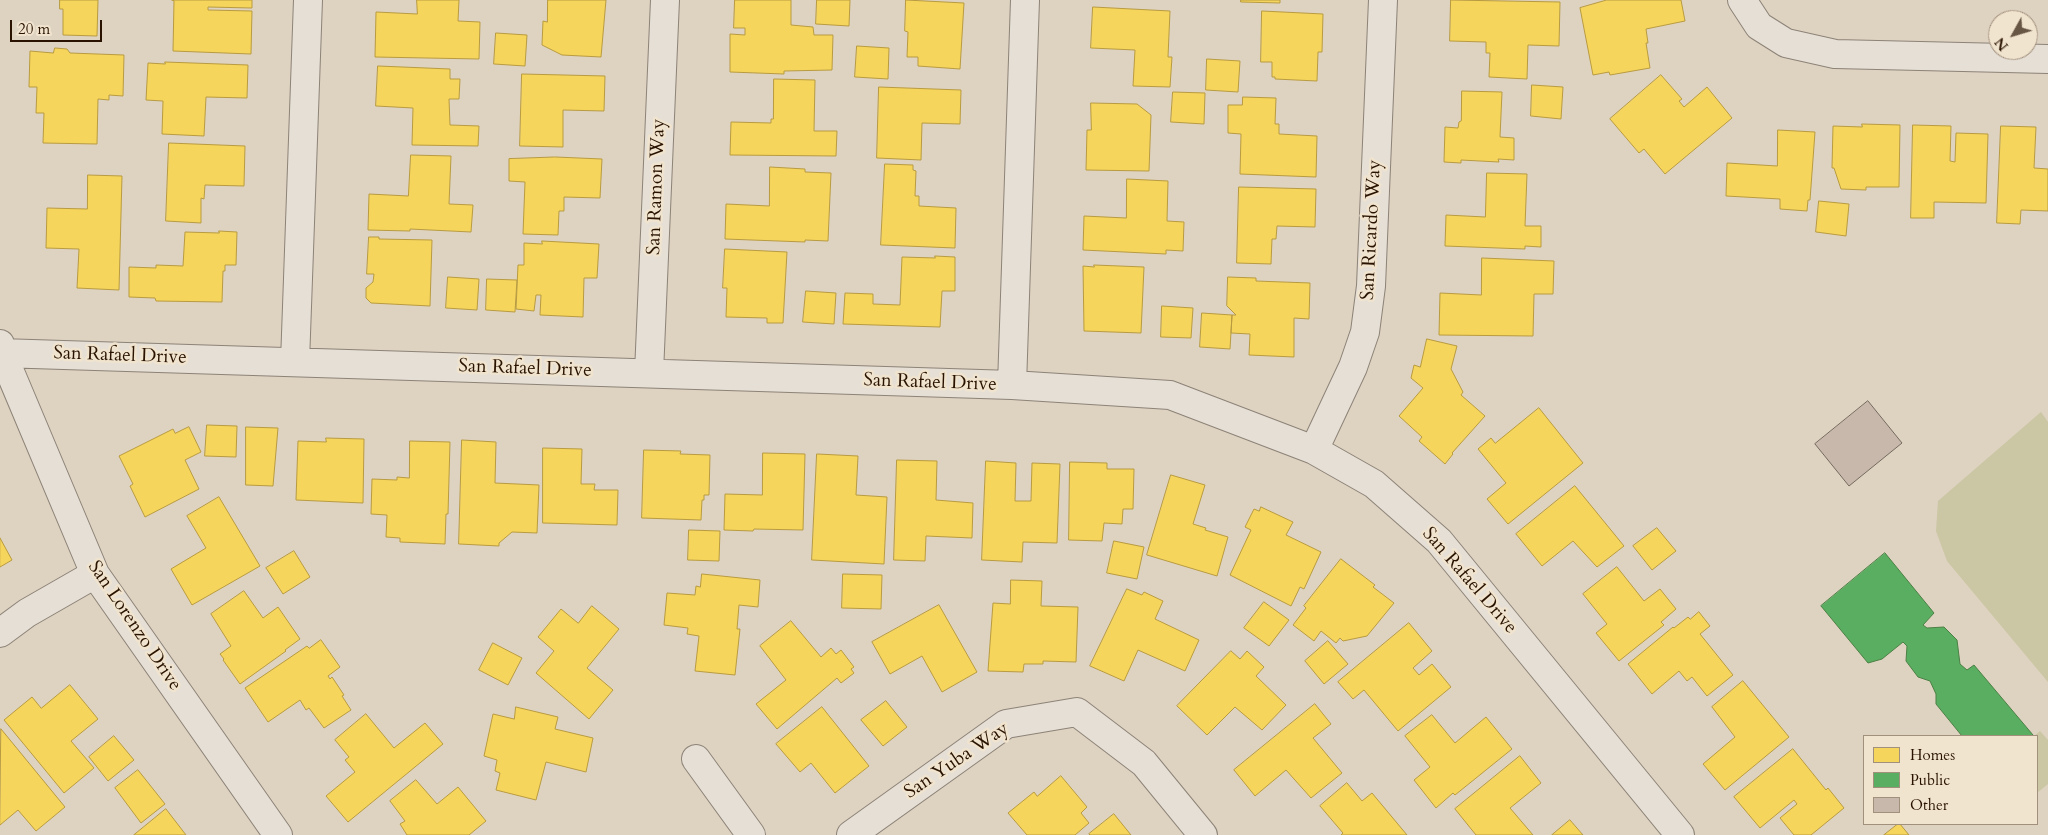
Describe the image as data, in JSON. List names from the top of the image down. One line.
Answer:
{"streets":{"street":["San Ramon Way","San Ricardo Way","San Rafael Drive","San Lorenzo Drive","San Yuba Way"]},"crossings":[["San Ramon Way","San Rafael Drive"],["San Ricardo Way","San Rafael Drive"],["San Rafael Drive","San Lorenzo Drive"]],"legend":["Homes","Public","Other"],"scale_bar":"20 m","north":"bottom left"}
